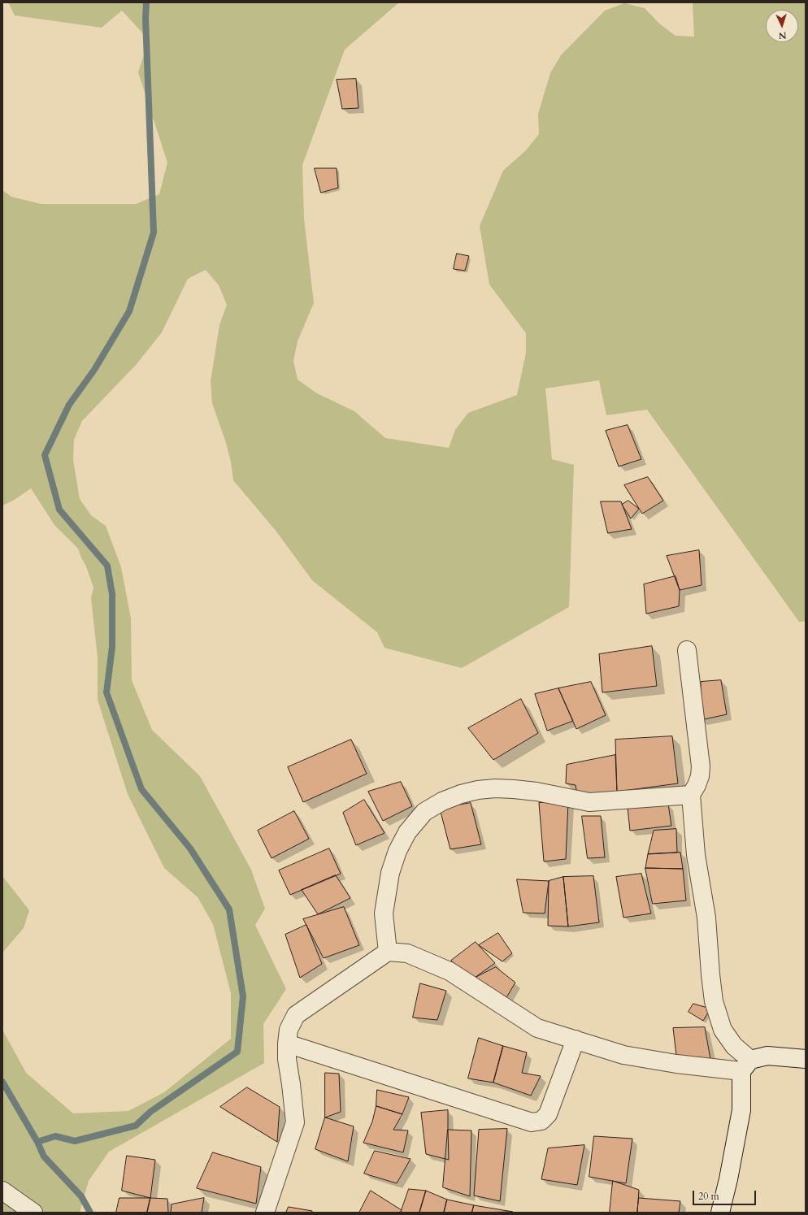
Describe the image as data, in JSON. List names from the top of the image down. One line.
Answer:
{"scale_bar":"20 m","north":"bottom"}
